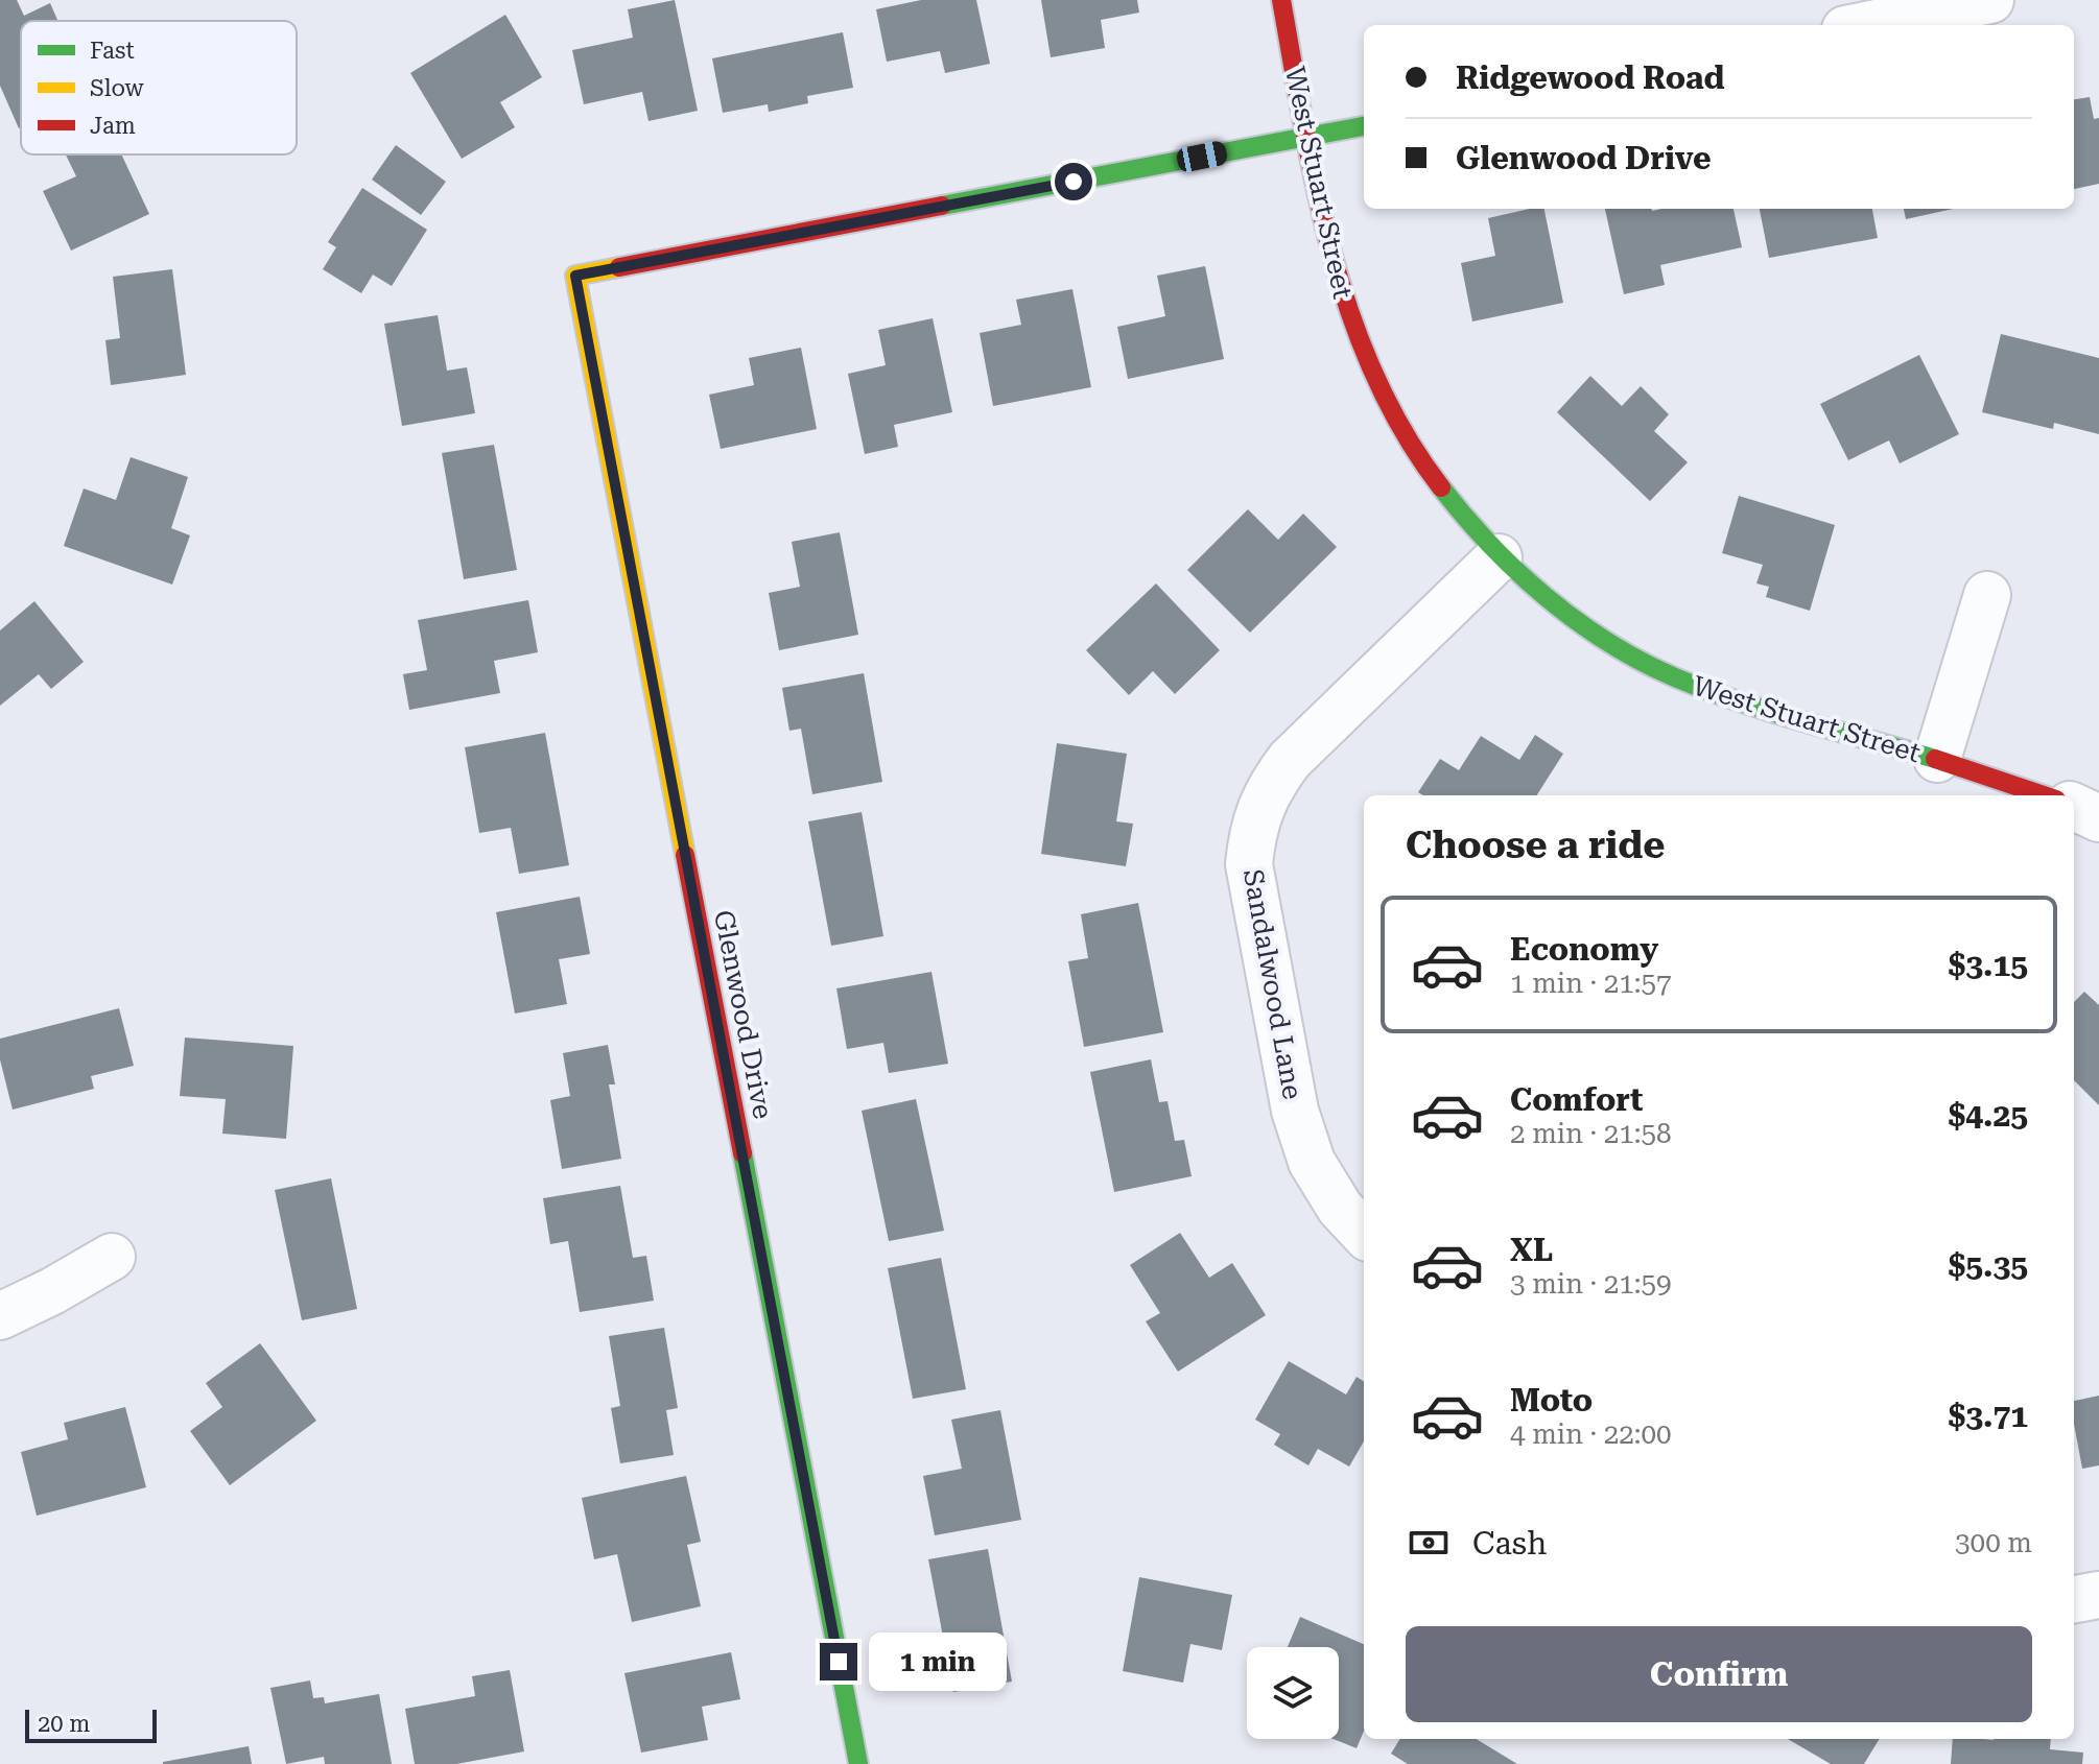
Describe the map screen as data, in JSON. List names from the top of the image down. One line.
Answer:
{"streets":{"street":["West Stuart Street","Sandalwood Lane","Glenwood Drive"]},"crossings":[["West Stuart Street","Sandalwood Lane"],["West Stuart Street","Glenwood Drive"]],"legend":["Fast","Slow","Jam"],"scale_bar":"20 m","page":{"banner":["Ridgewood Road","Glenwood Drive"],"heading":"Choose a ride","list":[{"name":"Economy","note":"1 min · 21:57","value":"$3.15"},{"name":"Comfort","note":"2 min · 21:58","value":"$4.25"},{"name":"XL","note":"3 min · 21:59","value":"$5.35"},{"name":"Moto","note":"4 min · 22:00","value":"$3.71"}],"pay":["Cash","300 m"],"buttons":"Confirm","bubble":"1 min","scale":"20 m"}}
